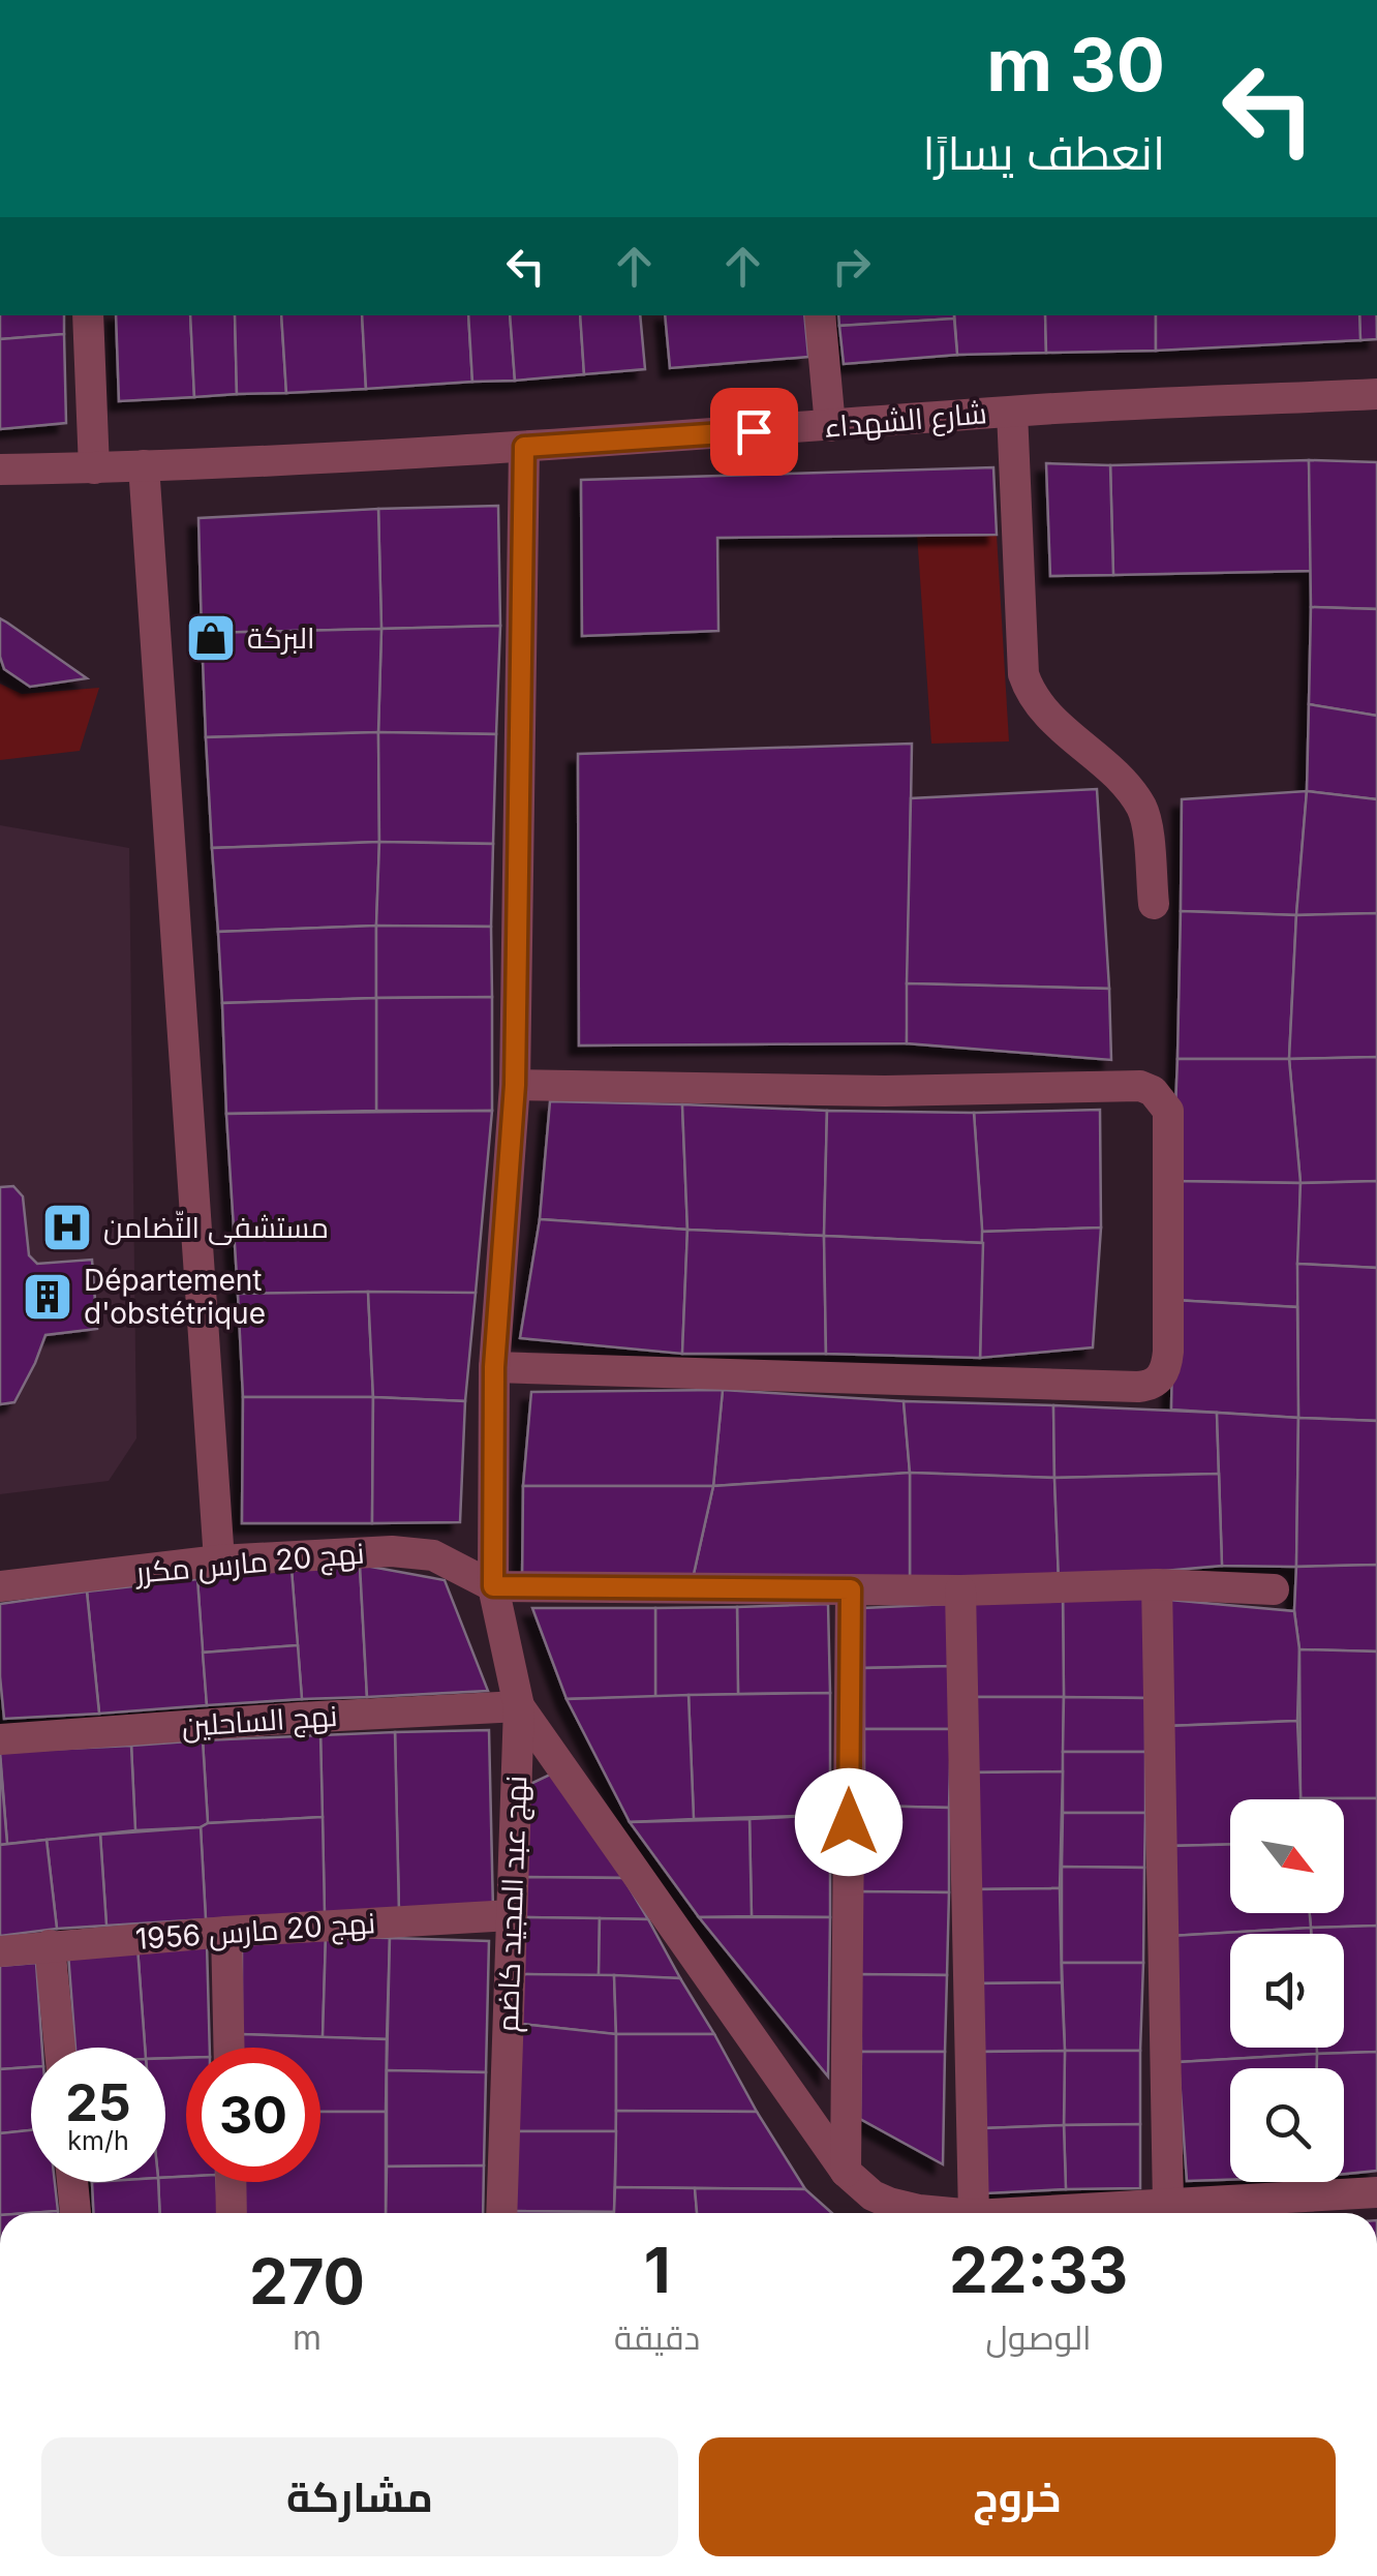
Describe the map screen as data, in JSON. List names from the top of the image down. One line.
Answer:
{"streets":{"street":["شارع الشهداء","نهج 20 مارس مكرر","نهج الساحلين","نهج عبد المجيد كاضم","نهج 20 مارس 1956"]},"crossings":[["شارع الشهداء","نهج عبد المجيد كاضم"],["نهج 20 مارس مكرر","نهج عبد المجيد كاضم"],["نهج الساحلين","نهج عبد المجيد كاضم"],["نهج عبد المجيد كاضم","نهج 20 مارس 1956"]],"places":{"shop":["البركة"],"hospital":["مستشفى التّضامن"],"building":["Département d'obstétrique"]},"north":"bottom right","page":{"turn":["30 m","انعطف يسارًا"],"speed":"25 km/h","limit":"30","eta":["22:33","الوصول","1","دقيقة","270","m"],"buttons":["خروج","مشاركة"]}}
